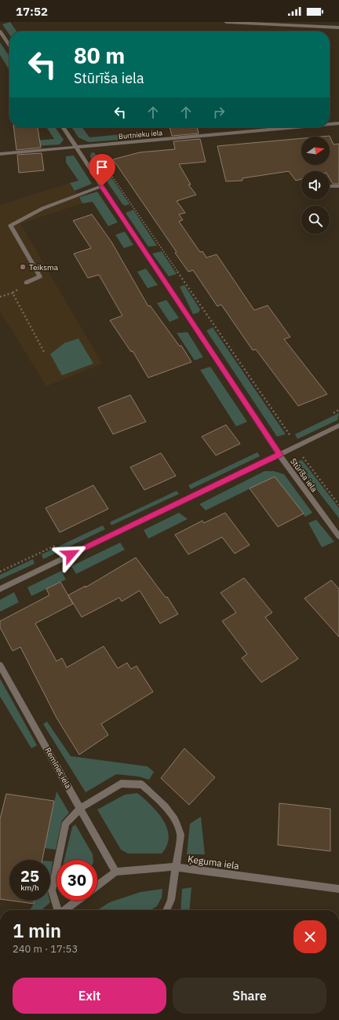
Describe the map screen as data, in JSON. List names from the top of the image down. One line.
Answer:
{"streets":{"street":["Burtnieku iela","Stūrīša iela","Remīnes iela","Ķeguma iela"]},"crossings":[["Burtnieku iela","Stūrīša iela"],["Remīnes iela","Ķeguma iela"]],"places":["Teiksma"],"north":"right","page":{"status":"17:52","turn":["80 m","Stūrīša iela"],"speed":"25 km/h","limit":"30","heading":["1 min","240 m · 17:53"],"buttons":["Exit","Share"]}}
